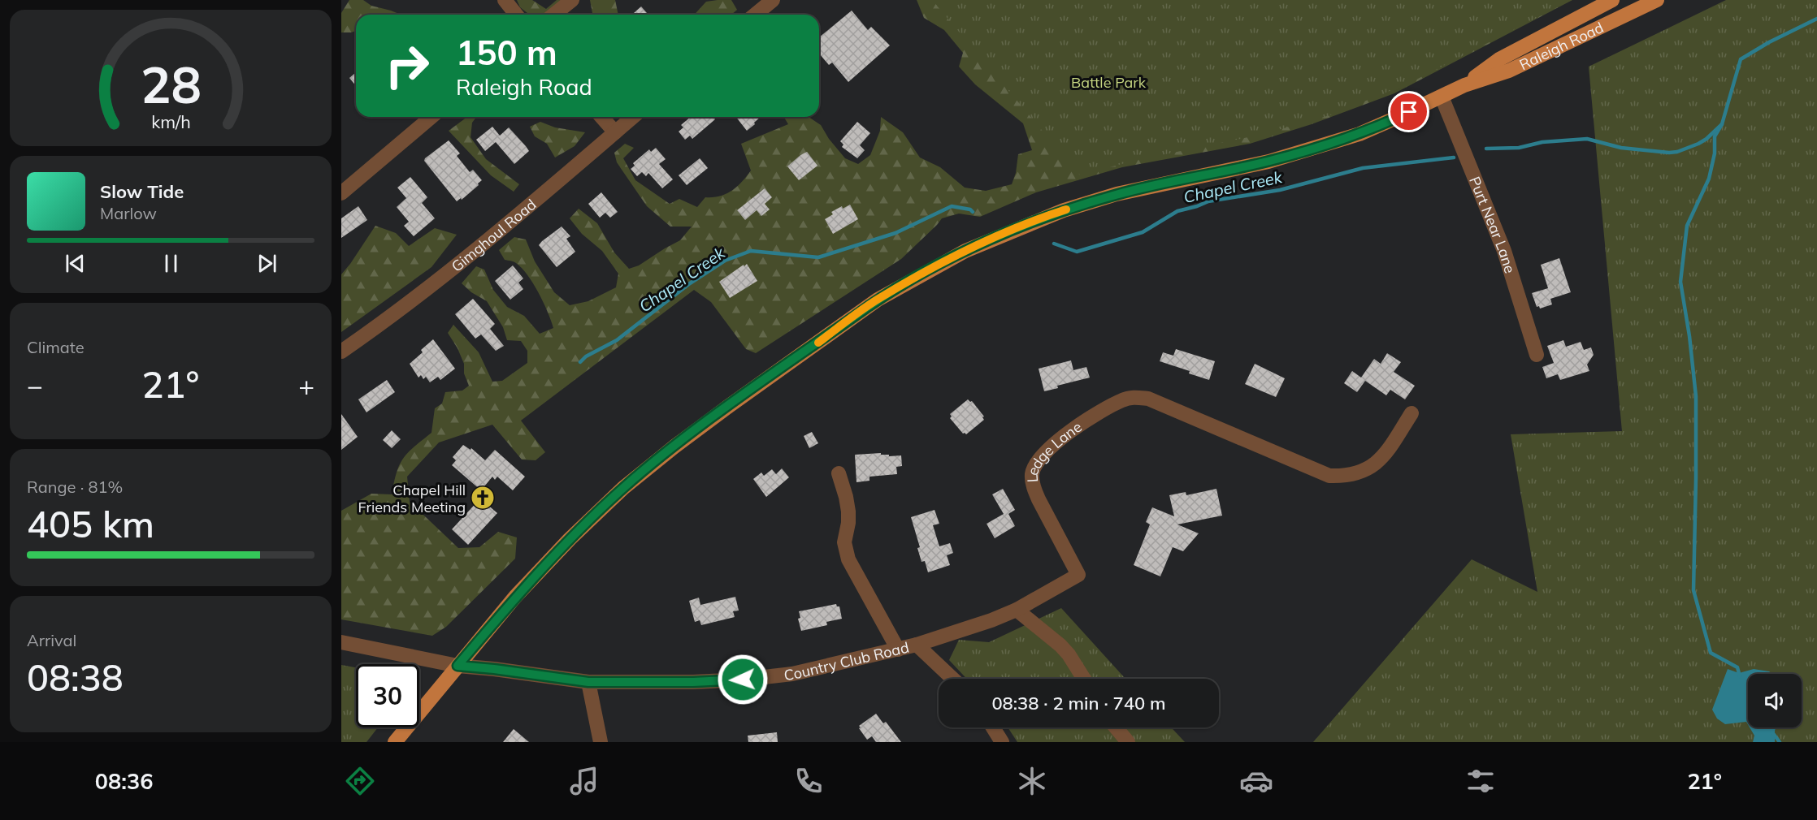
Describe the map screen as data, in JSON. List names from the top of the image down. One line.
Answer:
{"streets":{"main road":["Raleigh Road"],"street":["Purt Near Lane","Gimghoul Road","Ledge Lane","Country Club Road"]},"crossings":[["Raleigh Road","Purt Near Lane"],["Raleigh Road","Country Club Road"],["Ledge Lane","Country Club Road"]],"water":["Chapel Creek"],"parks":["Battle Park"],"places":{"church":["Chapel Hill Friends Meeting"]},"page":{"turn":["150 m","Raleigh Road"],"song":["Slow Tide","Marlow"],"tile":["Climate",["Range · 81%","405 km"],["Arrival","08:38"]],"heat":["−","21°","+"],"limit":"30","trip":"08:38 · 2 min · 740 m","tabs":["08:36","21°"],"gauge":["28","km/h"]}}
